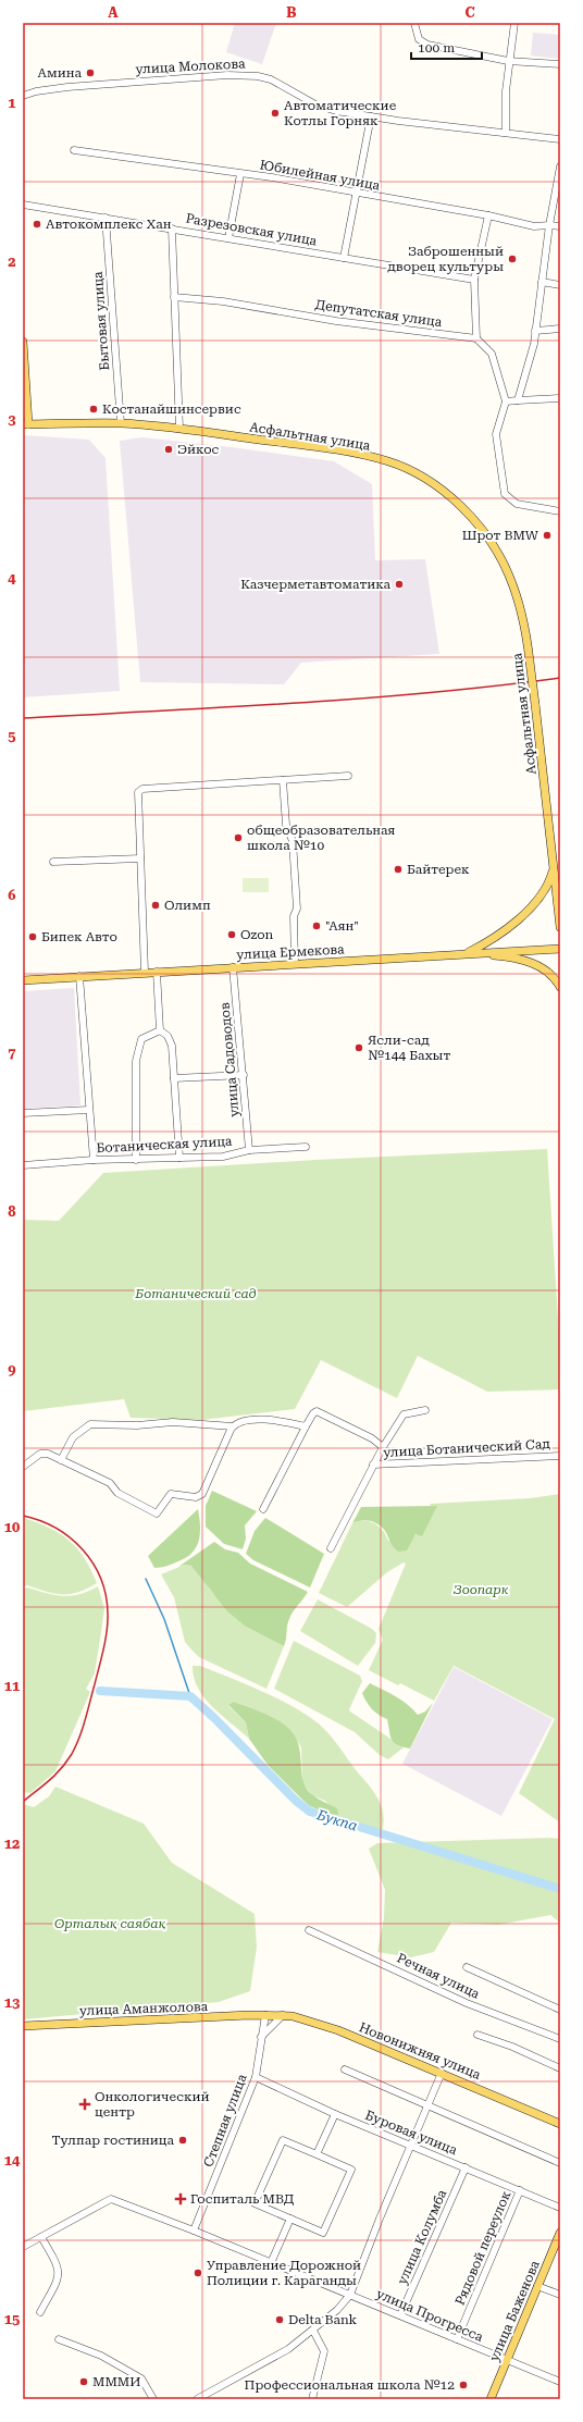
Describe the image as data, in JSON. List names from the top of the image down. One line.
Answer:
{"streets":{"main road":["Асфальтная улица","улица Ермекова","улица Аманжолова","Новонижняя улица","улица Баженова"],"street":["улица Молокова","Юбилейная улица","Разрезовская улица","Депутатская улица","Бытовая улица","улица Садоводов","Ботаническая улица","улица Ботанический Сад","Речная улица","Степная улица","Буровая улица","улица Колумба","Рядовой переулок","улица Прогресса"]},"crossings":[["Разрезовская улица","Бытовая улица"],["Бытовая улица","Асфальтная улица"],["улица Ермекова","улица Садоводов"],["улица Садоводов","Ботаническая улица"],["улица Аманжолова","Новонижняя улица"],["улица Аманжолова","Степная улица"],["Новонижняя улица","Степная улица"],["Степная улица","Буровая улица"],["Степная улица","улица Прогресса"],["Буровая улица","улица Колумба"],["Буровая улица","Рядовой переулок"],["улица Колумба","улица Прогресса"],["Рядовой переулок","улица Прогресса"],["улица Баженова","улица Прогресса"]],"water":["Букпа"],"parks":["Ботанический сад","Зоопарк","Орталық саябақ"],"places":{"other":["Амина","Автоматические Котлы Горняк","Автокомплекс Хан","Заброшенный дворец культуры","Костанайшинсервис","Эйкос","Шрот BMW","Казчерметавтоматика","общеобразовательная школа №10","Байтерек","Олимп","\"Аян\"","Ozon","Бипек Авто","Ясли-сад №144 Бахыт","Тулпар гостиница","Управление Дорожной Полиции г. Караганды","Delta Bank","МММИ","Профессиональная школа №12"],"health":["Онкологический центр","Госпиталь МВД"]},"scale_bar":"100 m","grid":{"columns":["A","B","C"],"rows":["1","2","3","4","5","6","7","8","9","10","11","12","13","14","15"]}}
